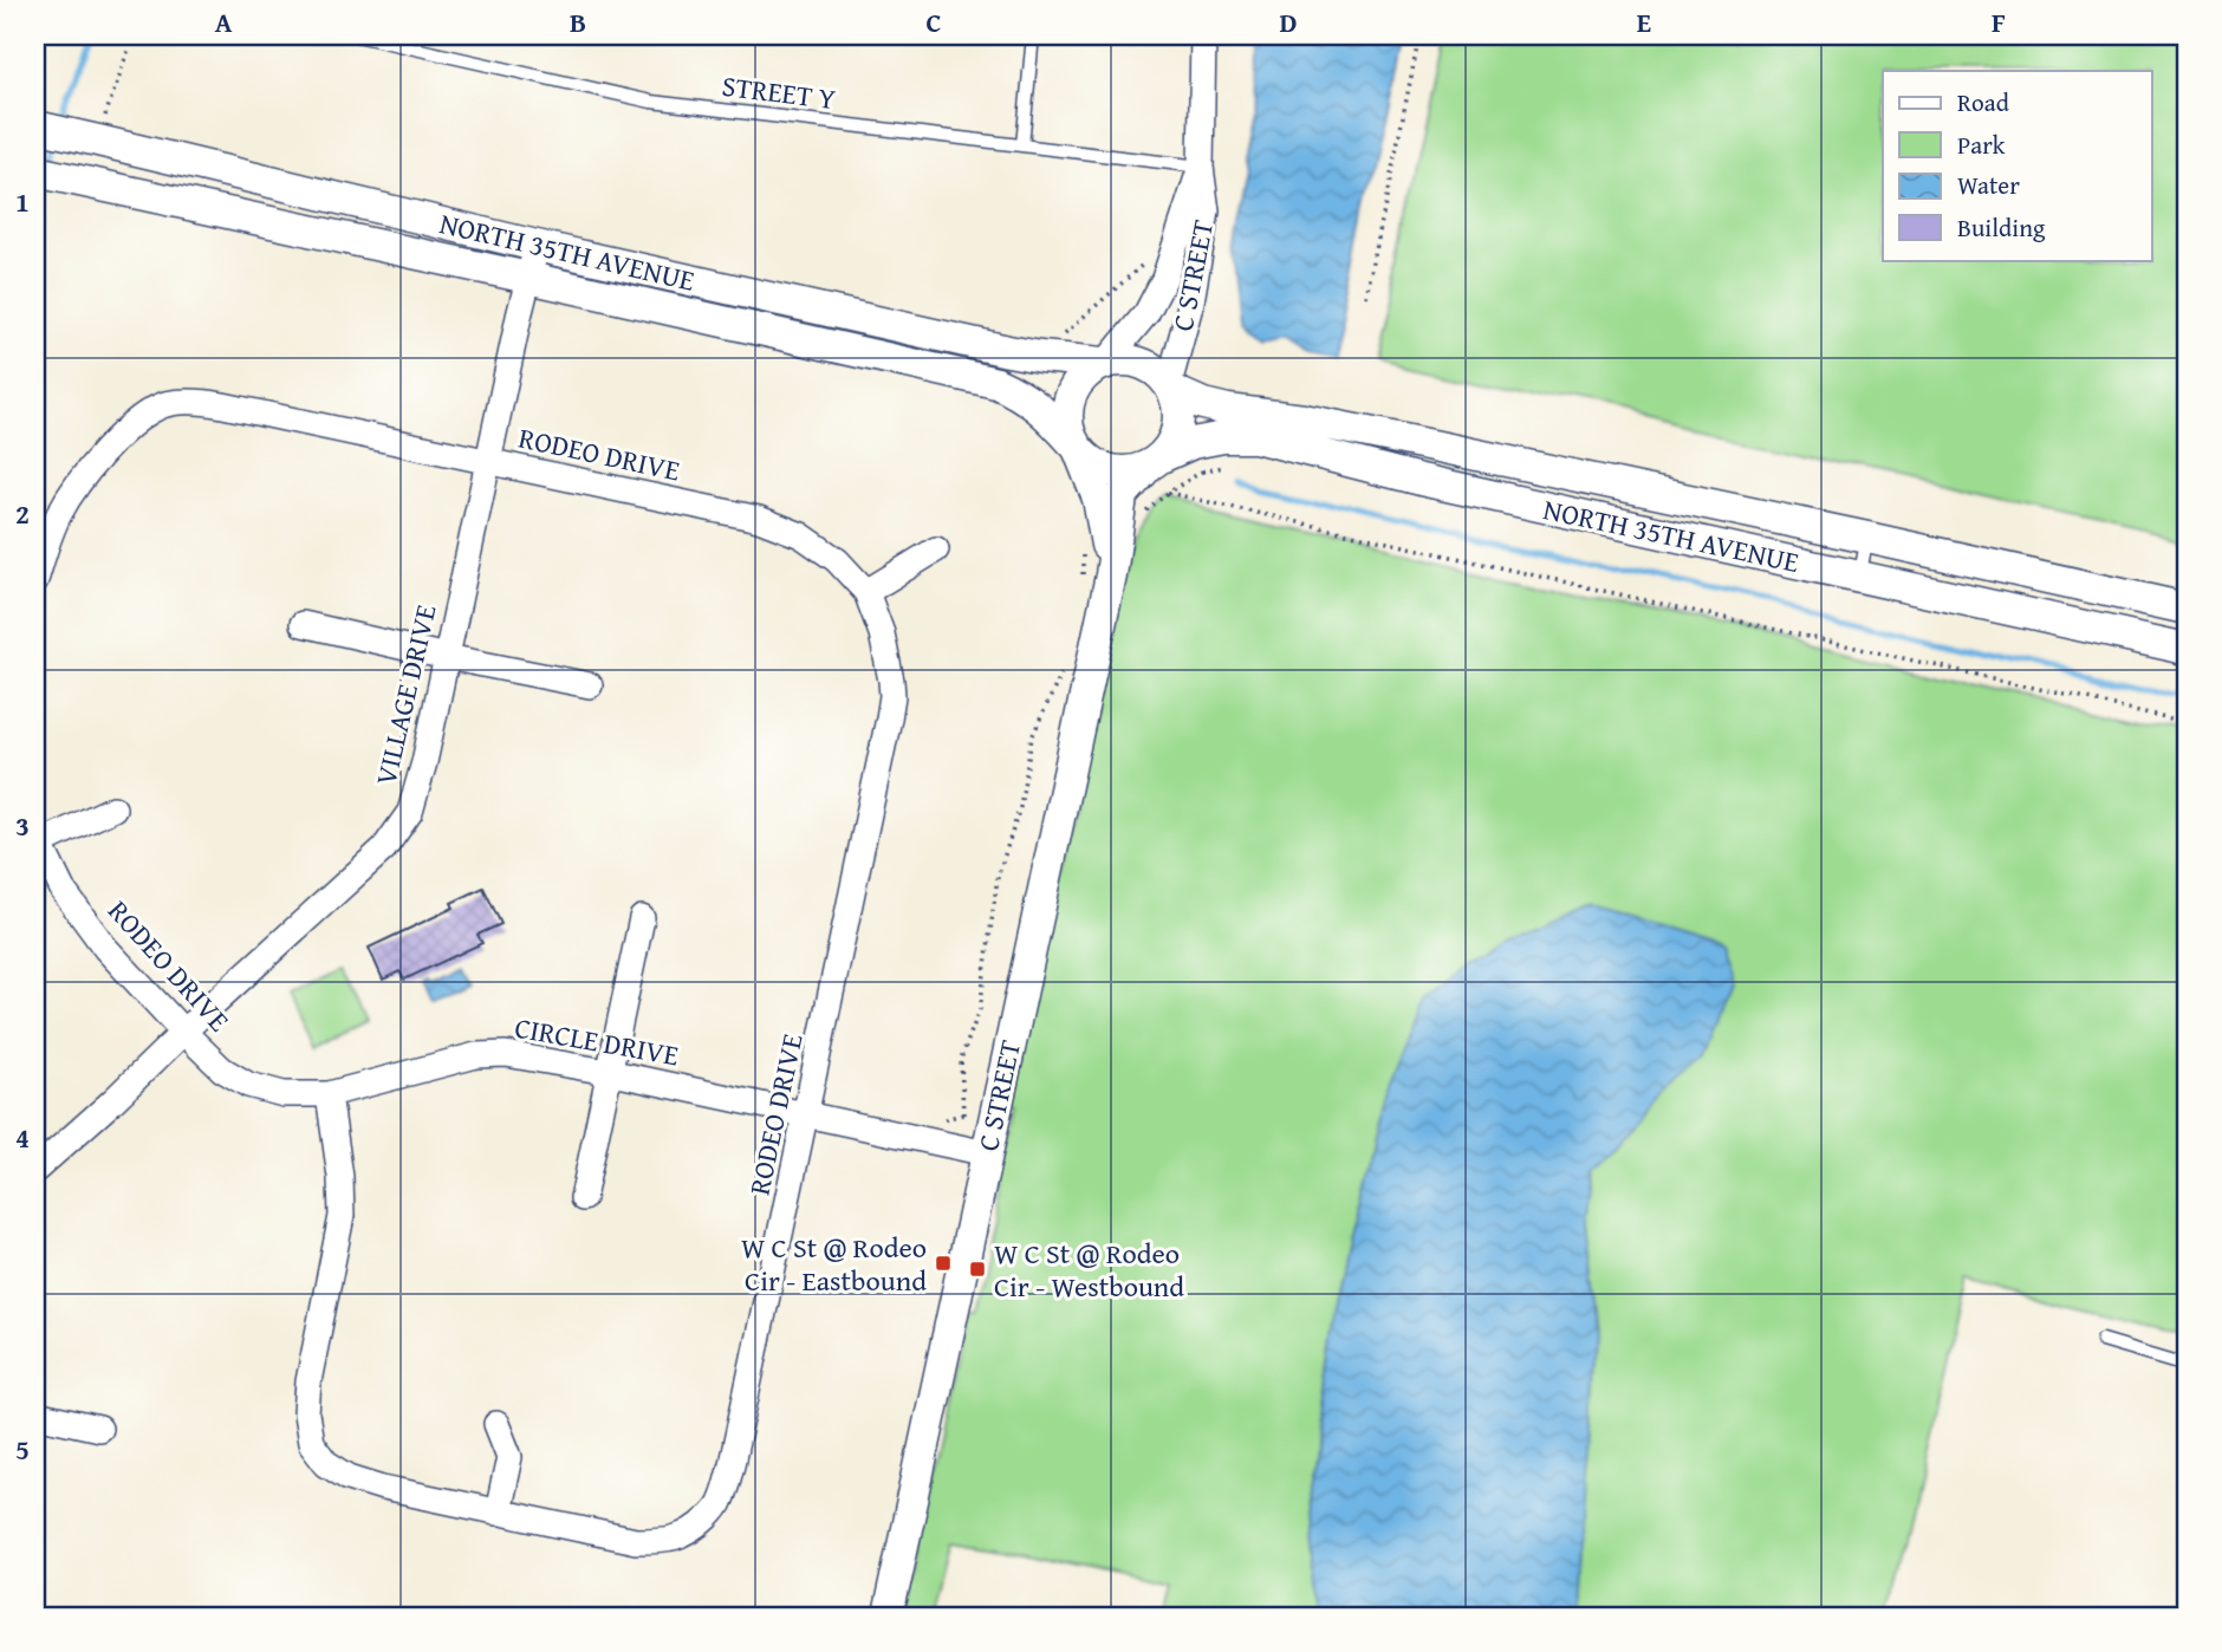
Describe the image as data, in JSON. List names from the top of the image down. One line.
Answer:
{"streets":{"street":["NORTH 35TH AVENUE","C STREET","RODEO DRIVE","VILLAGE DRIVE","CIRCLE DRIVE"],"lane":["STREET Y"]},"crossings":[["STREET Y","C STREET"],["NORTH 35TH AVENUE","C STREET"],["NORTH 35TH AVENUE","VILLAGE DRIVE"],["C STREET","CIRCLE DRIVE"],["RODEO DRIVE","VILLAGE DRIVE"],["RODEO DRIVE","CIRCLE DRIVE"]],"places":{"transit":["W C St @ Rodeo Cir - Eastbound","W C St @ Rodeo Cir - Westbound"]},"legend":["Road","Park","Water","Building"],"grid":{"columns":["A","B","C","D","E","F"],"rows":["1","2","3","4","5"]}}
